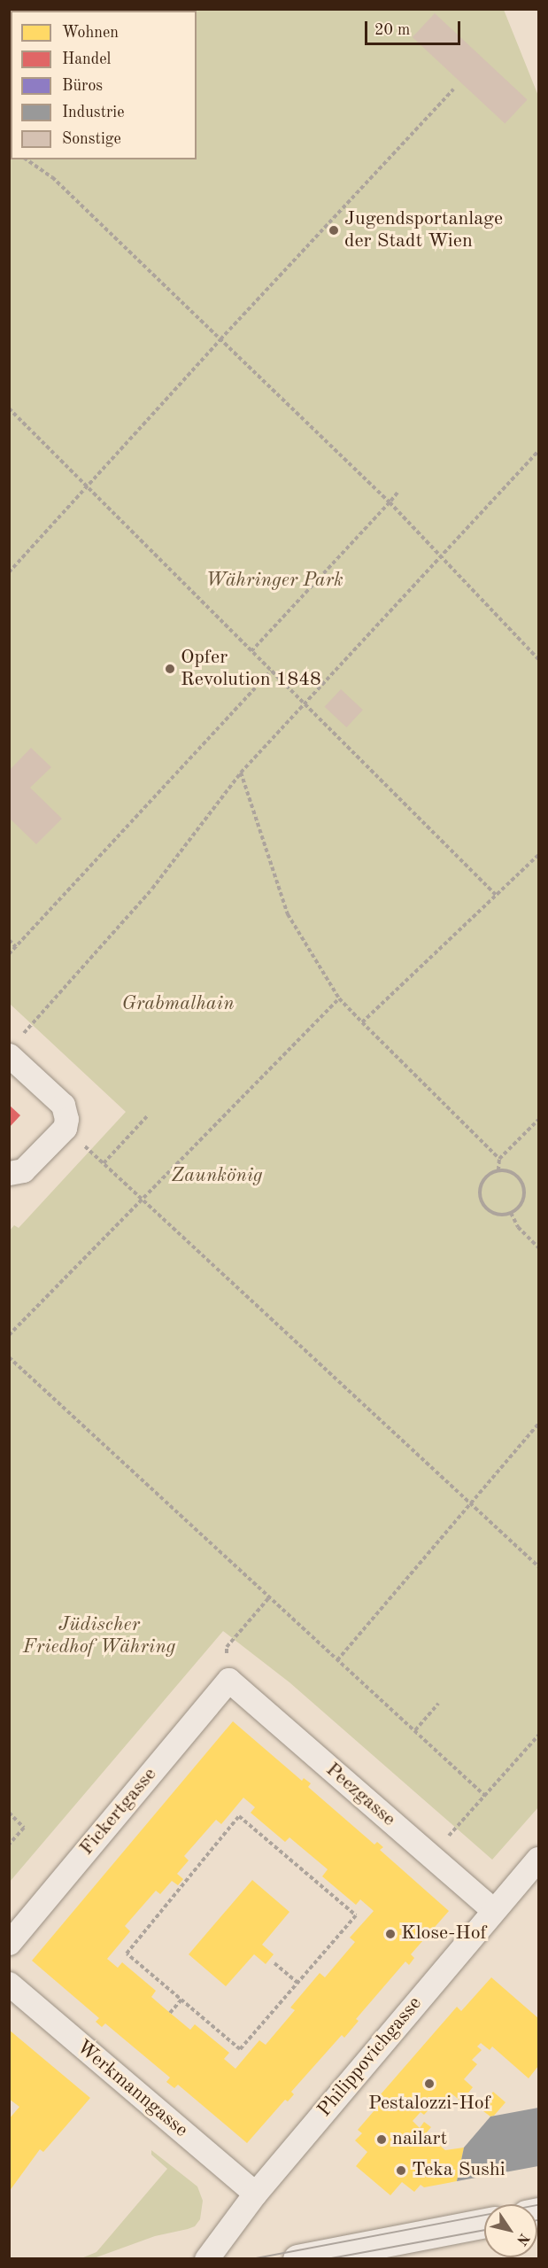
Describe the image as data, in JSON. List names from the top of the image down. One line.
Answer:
{"streets":{"street":["Peezgasse","Fickertgasse","Philippovichgasse","Werkmanngasse"]},"crossings":[["Peezgasse","Fickertgasse"],["Peezgasse","Philippovichgasse"],["Philippovichgasse","Werkmanngasse"]],"parks":["Währinger Park","Grabmalhain","Zaunkönig","Jüdischer Friedhof Währing"],"places":["Jugendsportanlage der Stadt Wien","Opfer Revolution 1848","Klose-Hof","Pestalozzi-Hof","nailart","Teka Sushi"],"legend":["Wohnen","Handel","Büros","Industrie","Sonstige"],"scale_bar":"20 m","north":"bottom right"}
